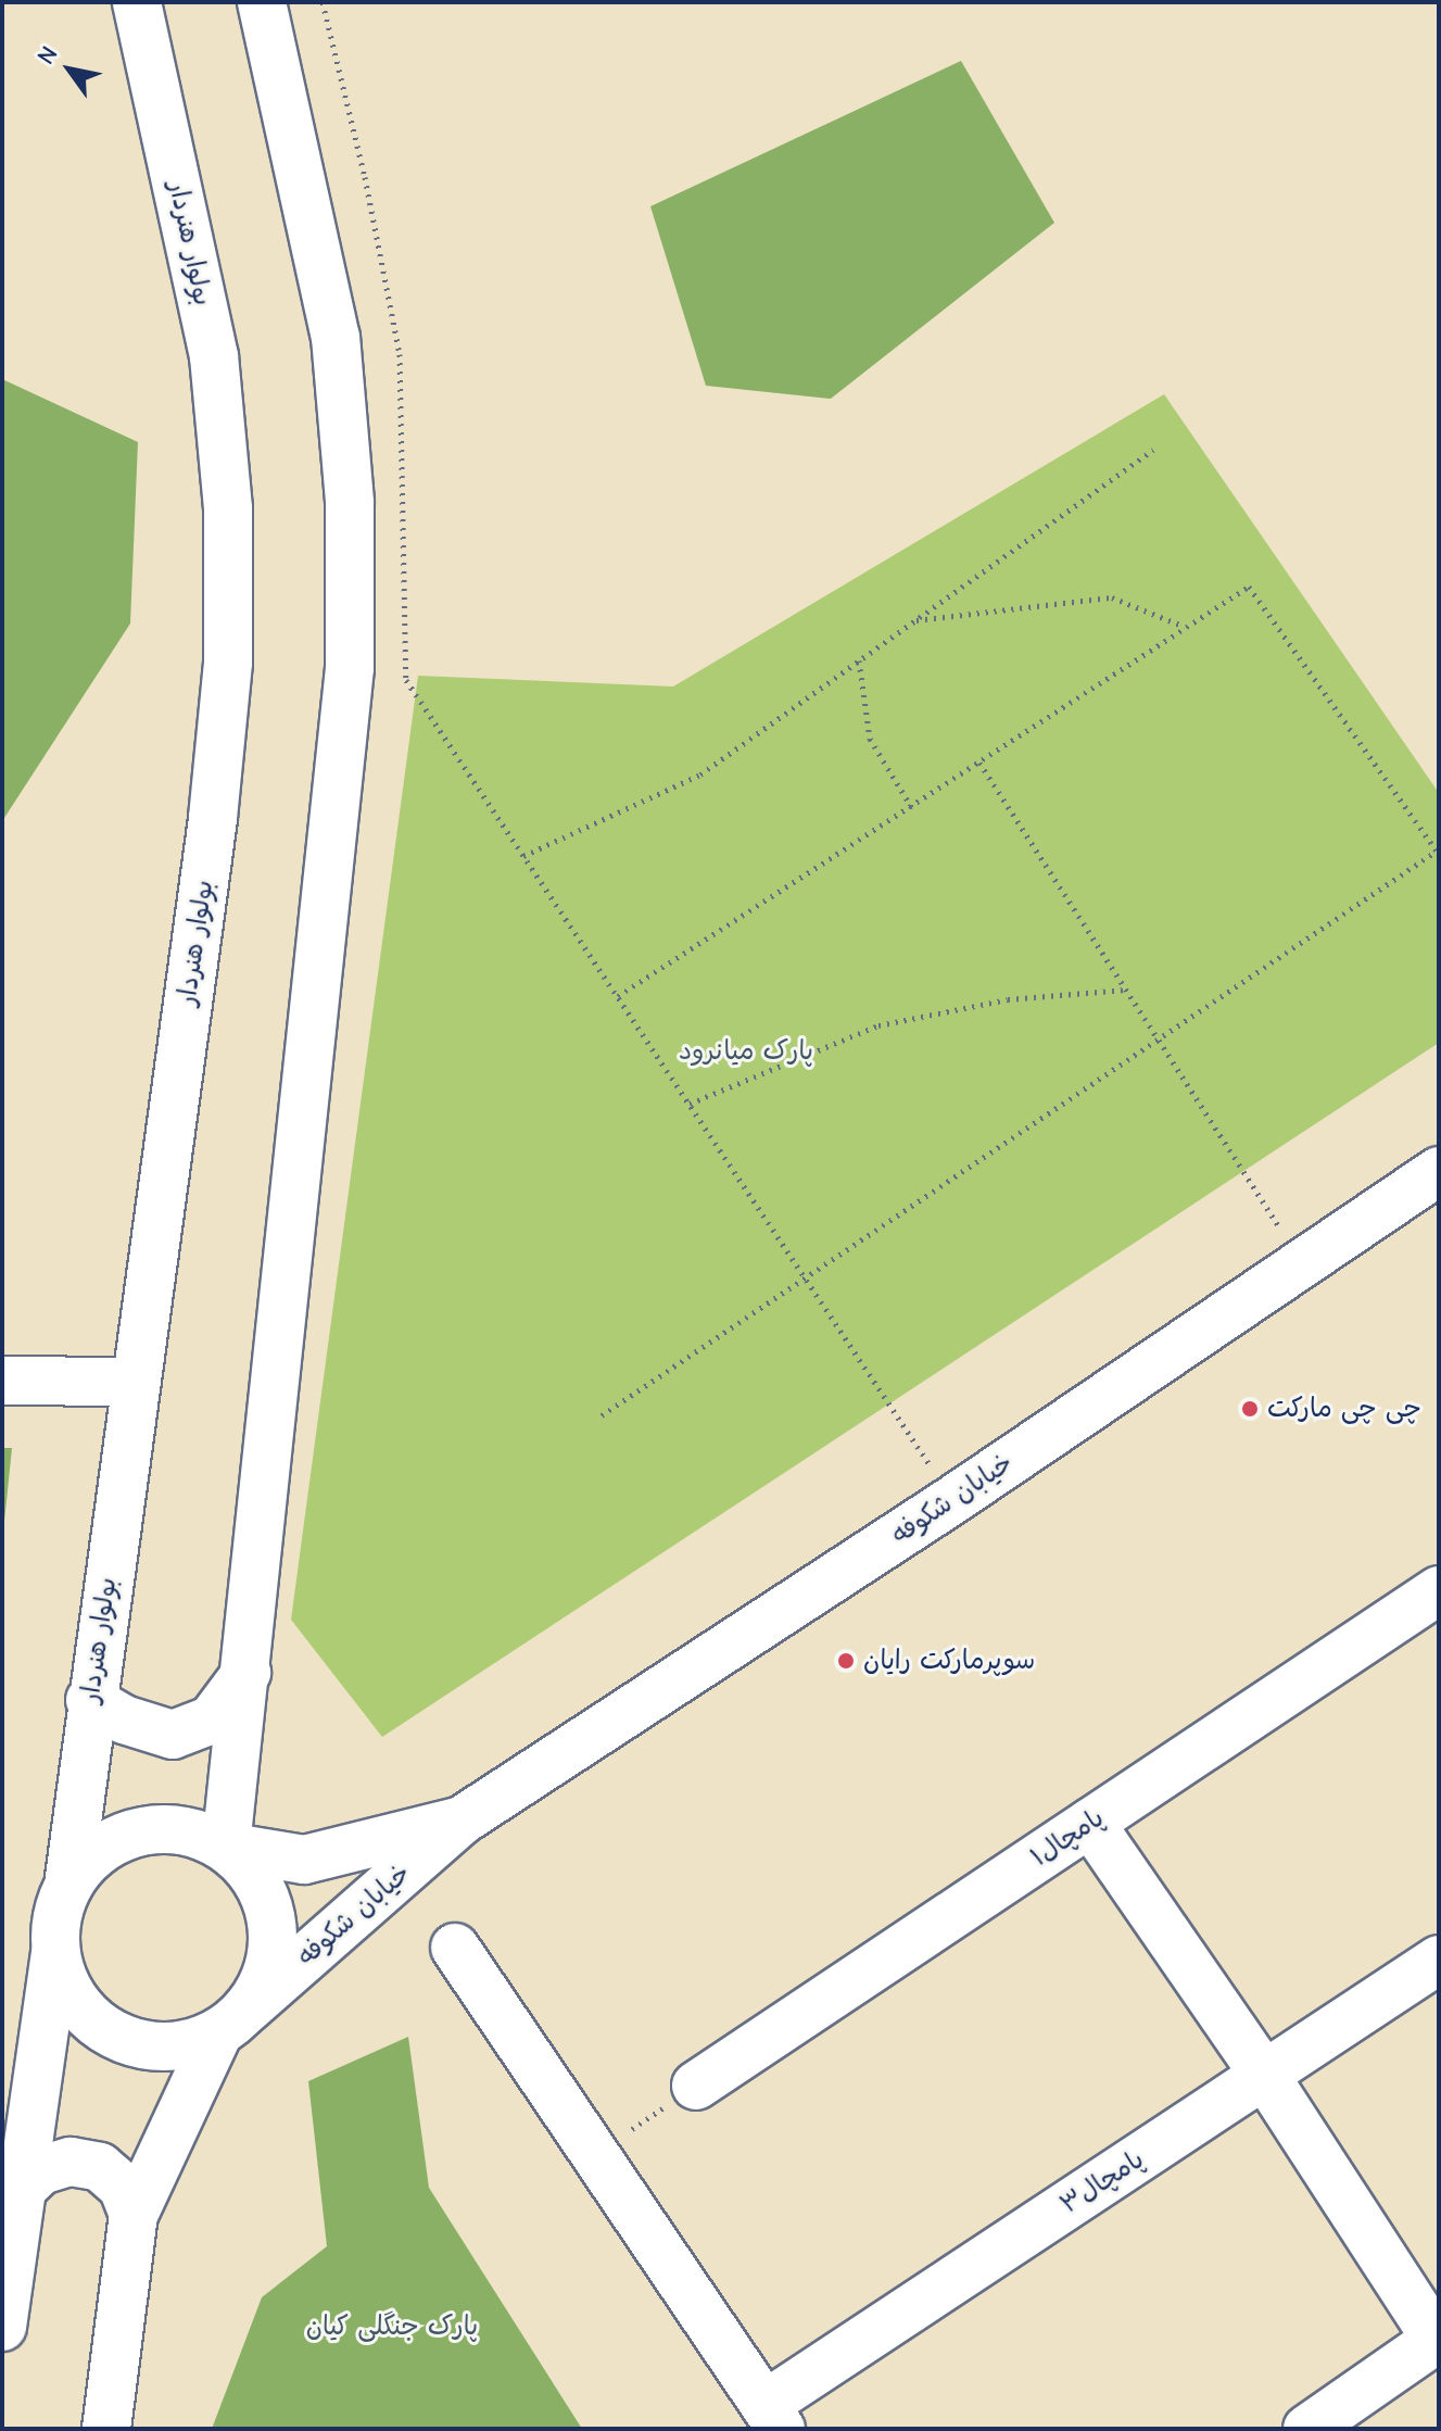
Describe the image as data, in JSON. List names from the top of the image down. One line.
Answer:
{"streets":{"main road":["بولوار هنردار","خیابان شکوفه","پامچال۱","پامچال۳"]},"crossings":[["بولوار هنردار","خیابان شکوفه"]],"parks":["پارک میانرود","پارک جنگلی کیان"],"places":["چی چی مارکت","سوپرمارکت رایان"],"north":"top left"}
